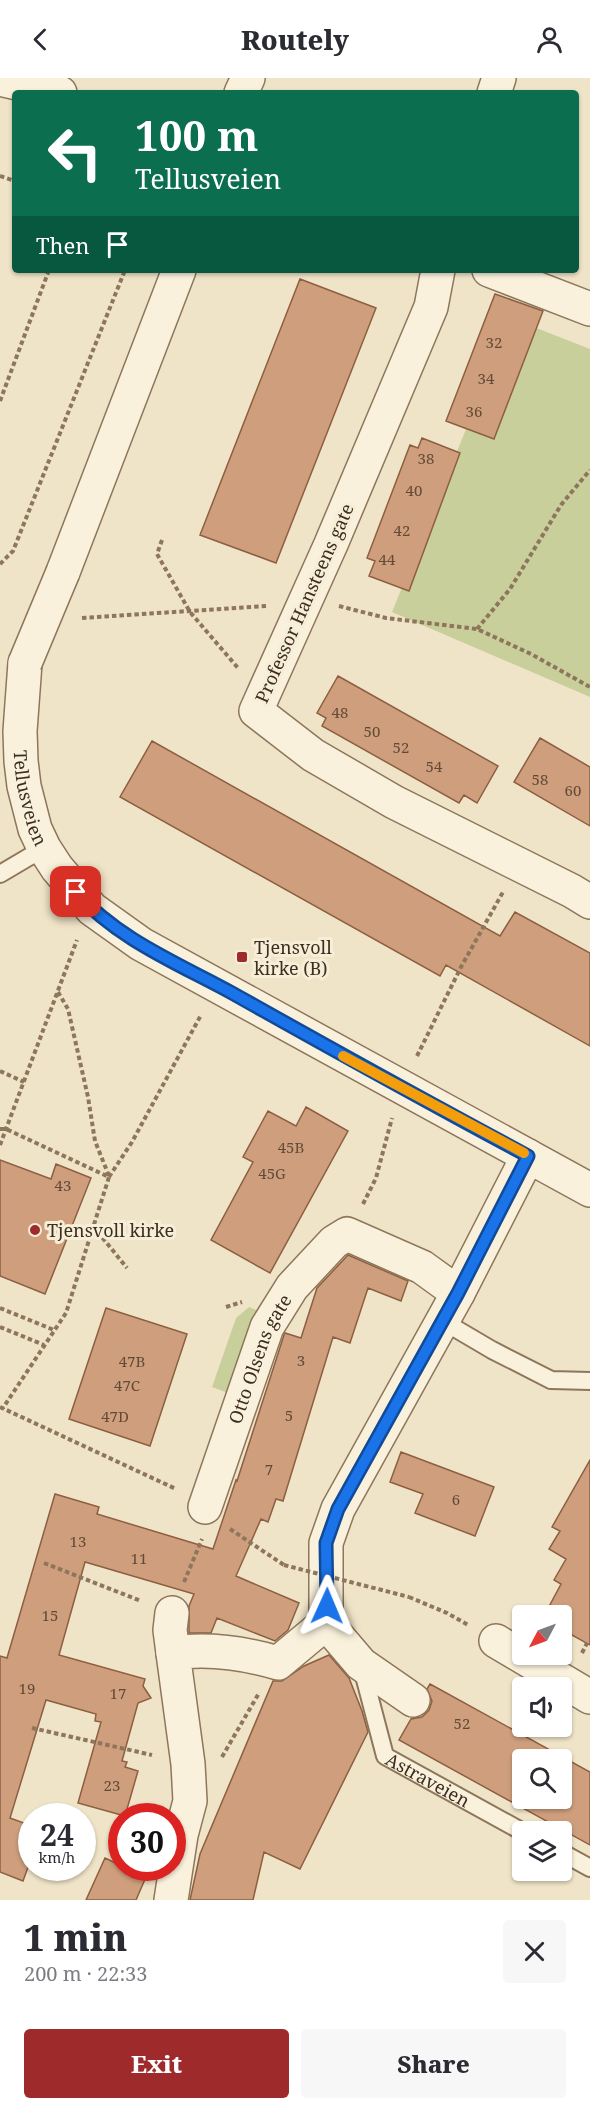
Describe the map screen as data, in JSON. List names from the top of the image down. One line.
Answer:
{"streets":{"street":["Professor Hansteens gate","Tellusveien","Otto Olsens gate","Astraveien"]},"places":{"transit":["Tjensvoll kirke (B)"],"other":["Tjensvoll kirke"]},"house_numbers":["32","34","36","38","40","42","44","48","50","52","54","58","60","45B","45G","43","3","47B","47C","5","47D","7","6","13","11","15","19","17","52","23"],"north":"bottom left","page":{"header":"Routely","turn":["100 m","Tellusveien"],"then":"Then","speed":"24 km/h","limit":"30","heading":["1 min","200 m · 22:33"],"buttons":["Exit","Share"]}}
